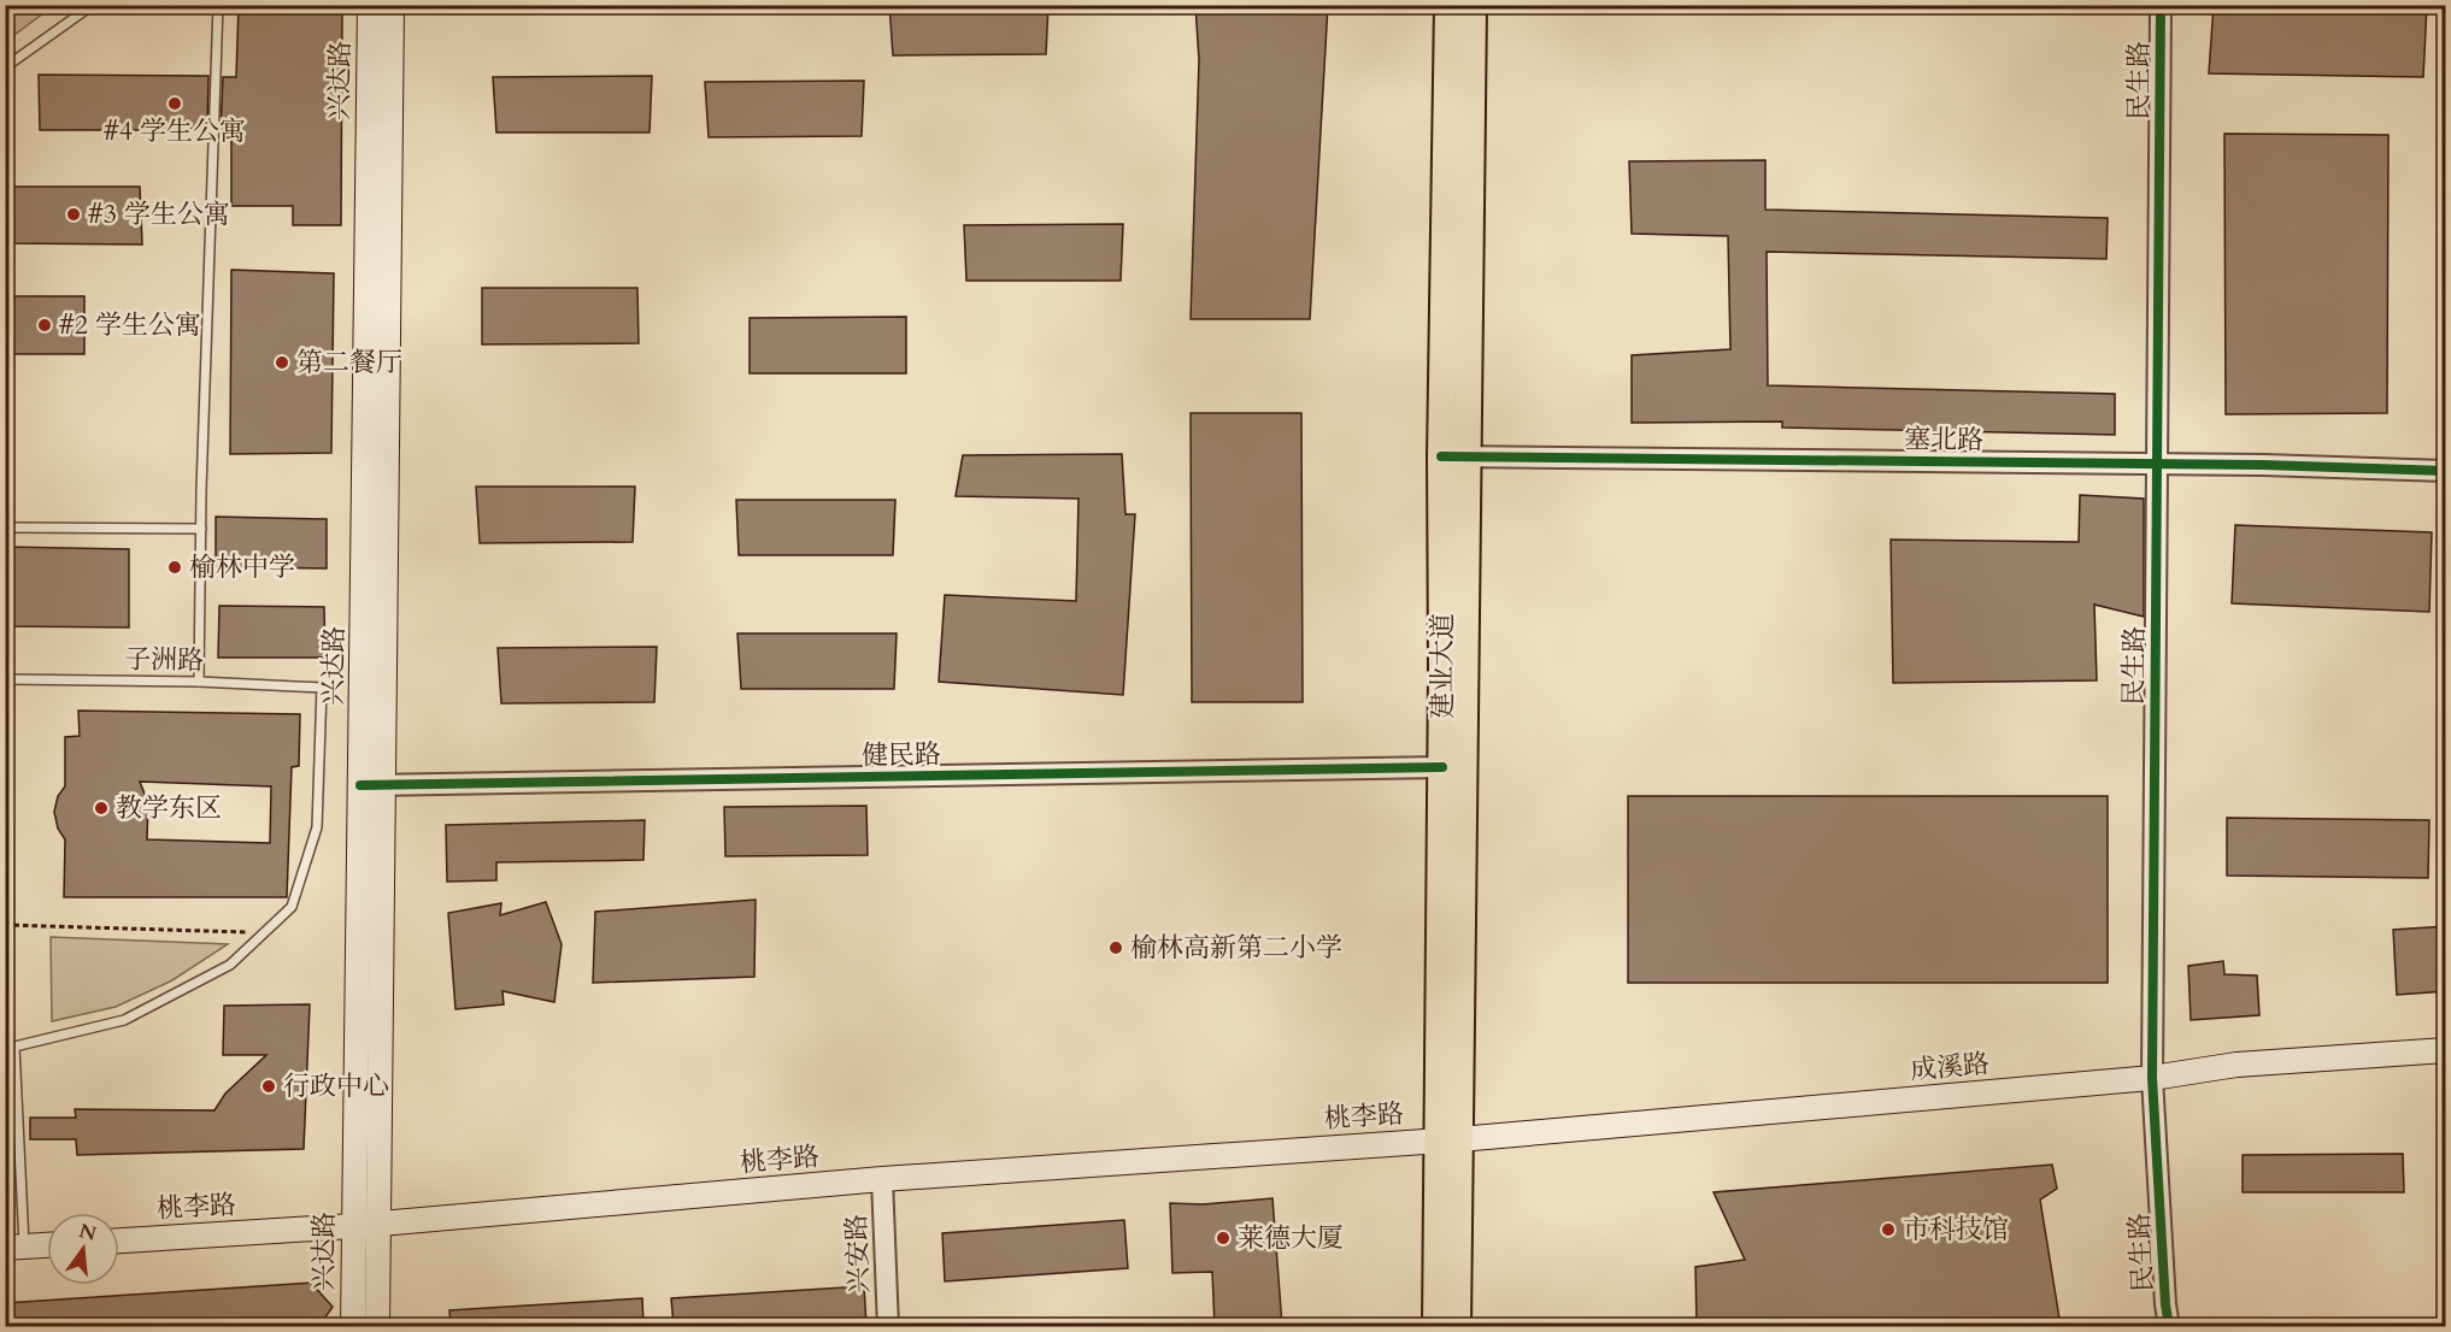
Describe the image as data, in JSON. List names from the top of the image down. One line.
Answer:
{"streets":{"main road":["兴达路","建业大道","成溪路","桃李路"],"street":["民生路","塞北路","健民路","兴安路"],"lane":["子洲路"]},"crossings":[["兴达路","健民路"],["兴达路","桃李路"],["民生路","塞北路"],["民生路","成溪路"],["塞北路","建业大道"],["建业大道","健民路"],["建业大道","成溪路"],["建业大道","桃李路"],["成溪路","桃李路"],["桃李路","兴安路"]],"places":["#4 学生公寓","#3 学生公寓","#2 学生公寓","第二餐厅","榆林中学","教学东区","榆林高新第二小学","行政中心","市科技馆","莱德大厦"],"north":"top"}
